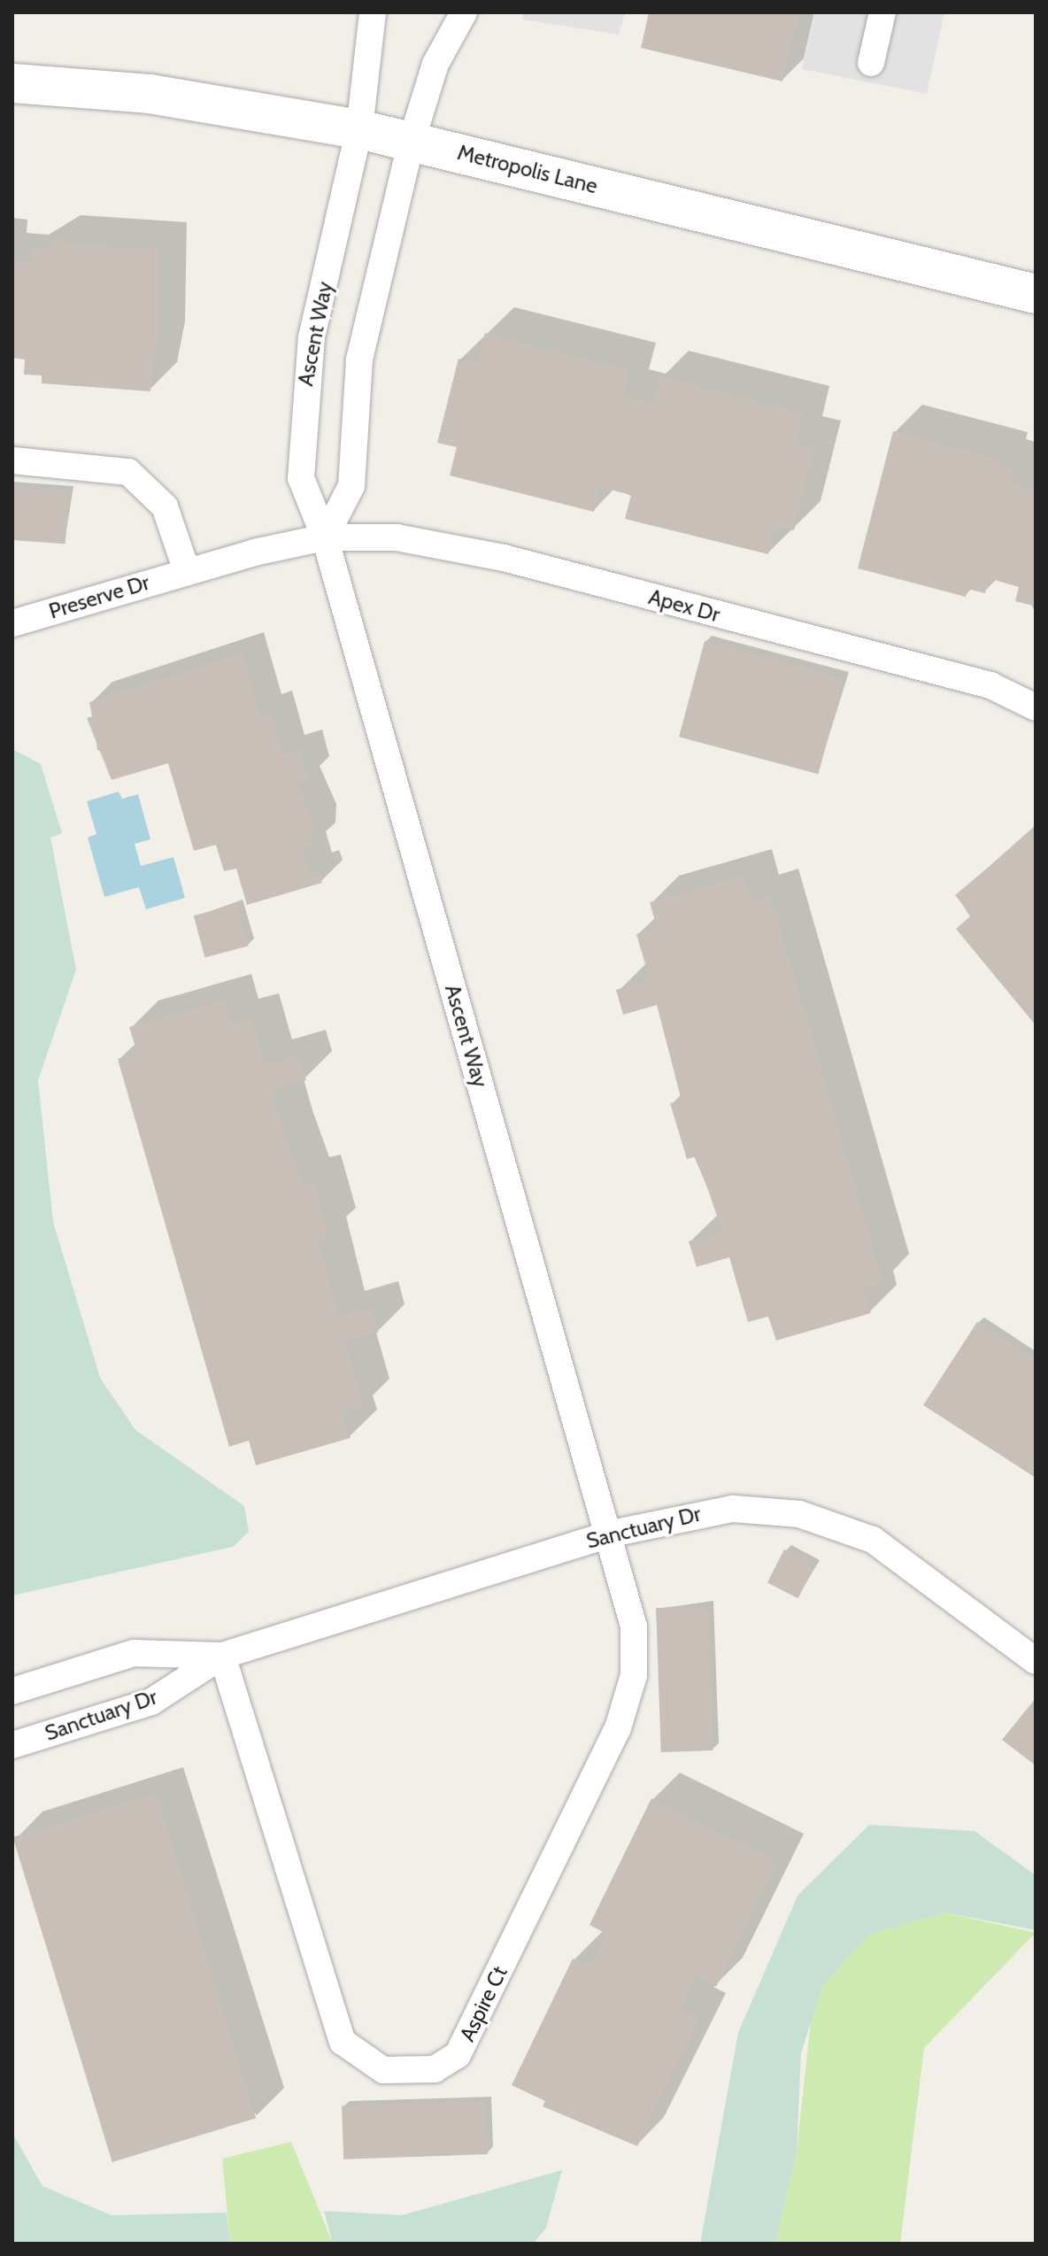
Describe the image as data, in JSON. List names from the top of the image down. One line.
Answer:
{"streets":{"street":["Metropolis Lane"],"lane":["Ascent Way","Preserve Dr","Apex Dr","Sanctuary Dr","Aspire Ct"]},"crossings":[["Metropolis Lane","Ascent Way"],["Ascent Way","Preserve Dr"],["Ascent Way","Apex Dr"],["Ascent Way","Sanctuary Dr"],["Ascent Way","Aspire Ct"],["Preserve Dr","Apex Dr"],["Sanctuary Dr","Aspire Ct"]]}
